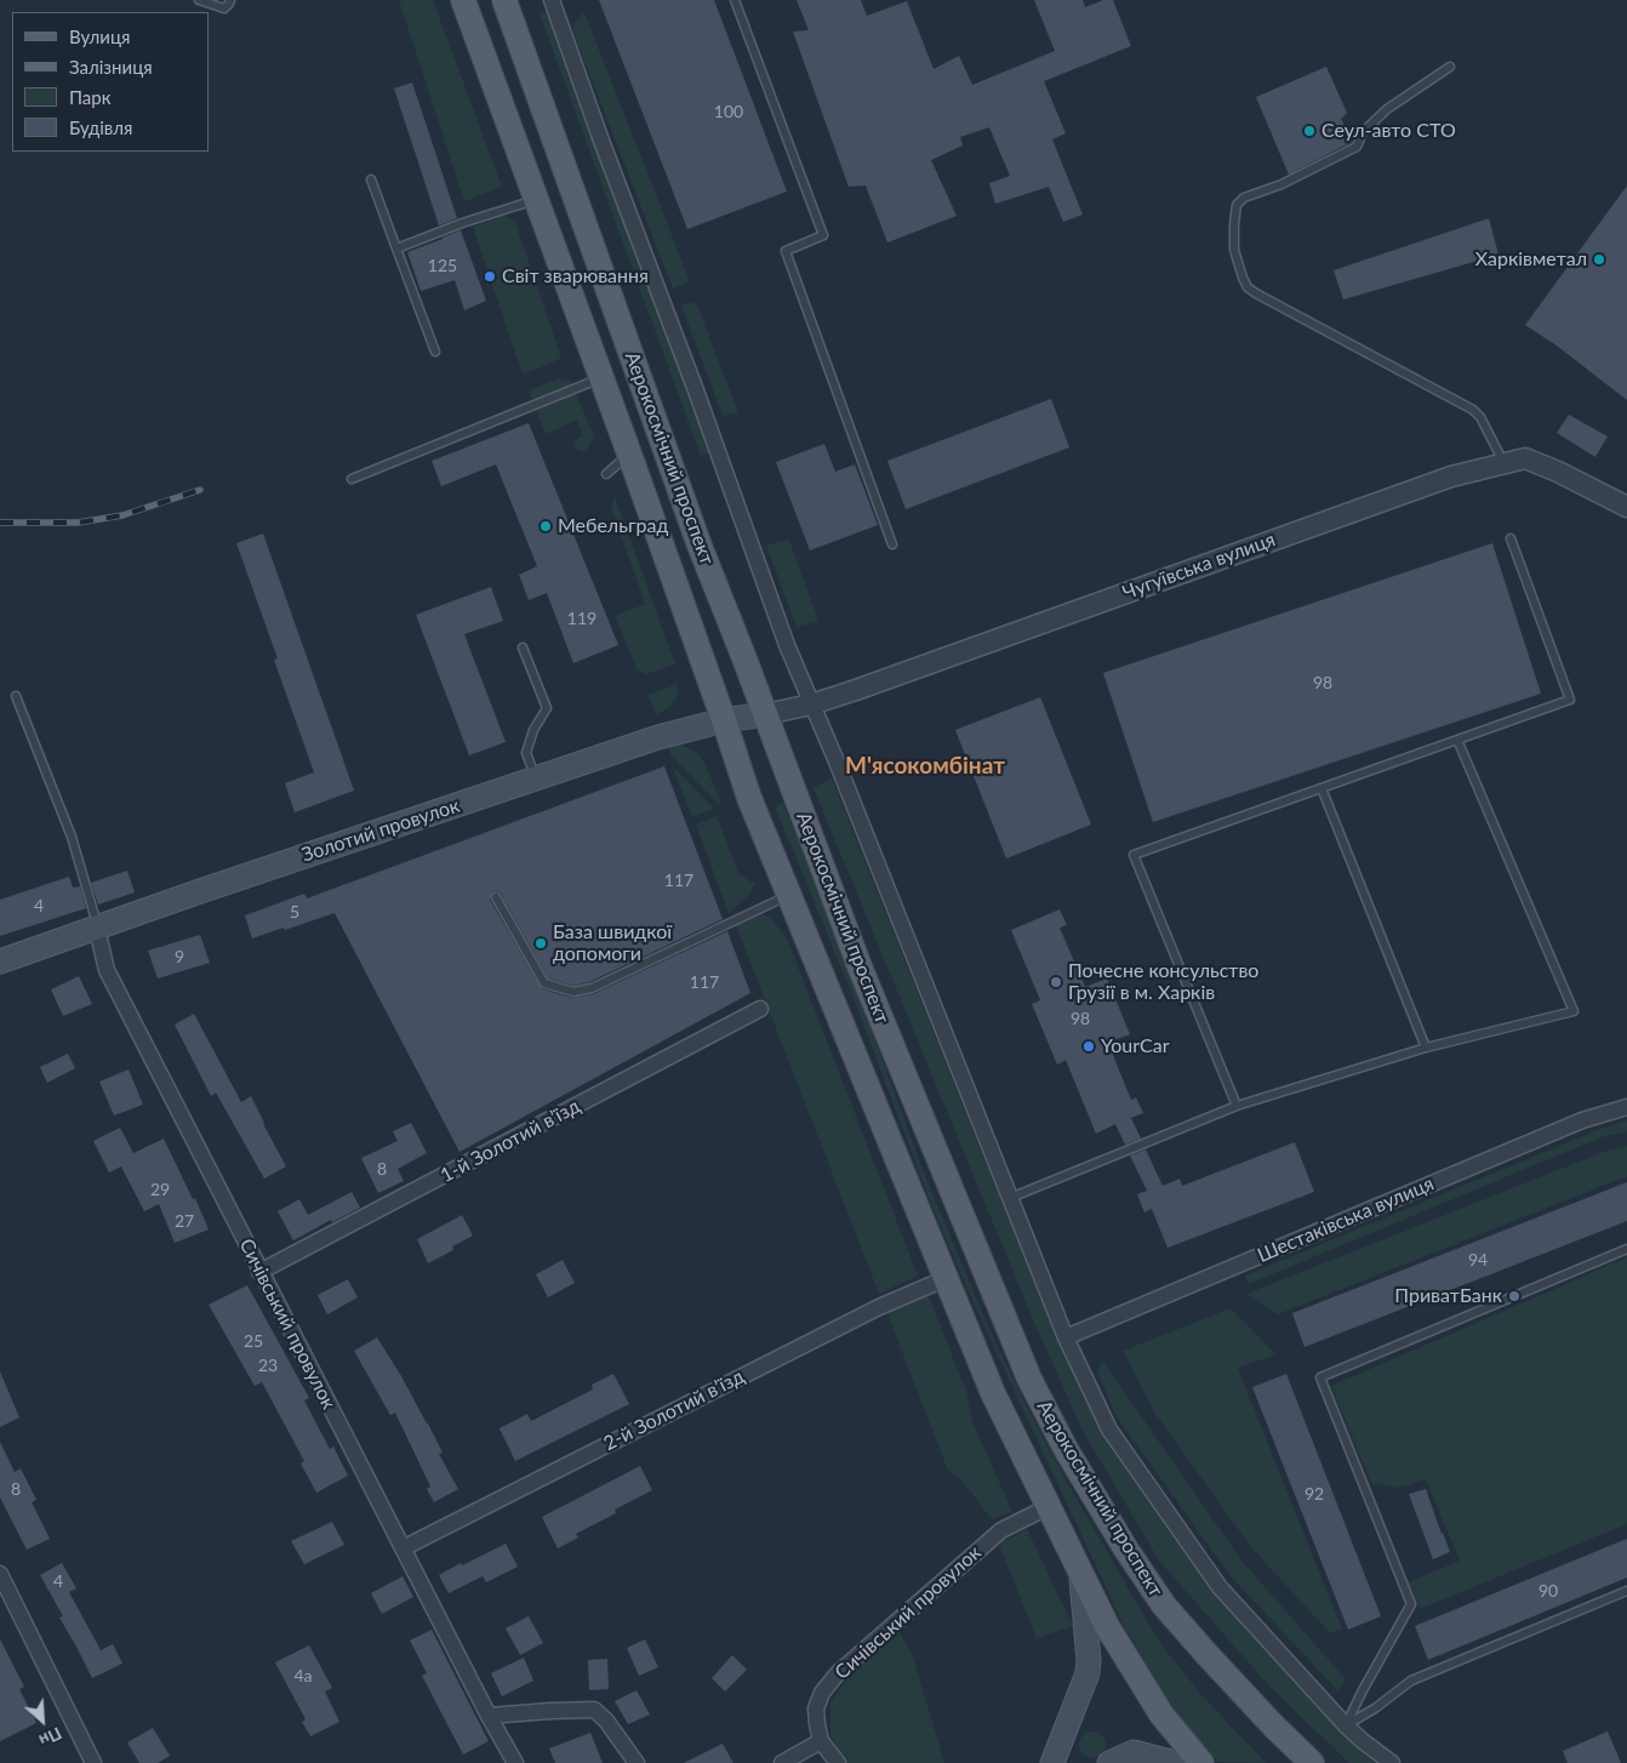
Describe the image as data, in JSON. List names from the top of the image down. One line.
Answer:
{"streets":{"main road":["Аерокосмічний проспект","Золотий провулок"],"street":["Чугуївська вулиця","1-й Золотий в’їзд","Шестаківська вулиця","Сичівський провулок","2-й Золотий в’їзд"]},"crossings":[["Аерокосмічний проспект","Чугуївська вулиця"],["Аерокосмічний проспект","Золотий провулок"],["Аерокосмічний проспект","Сичівський провулок"],["Аерокосмічний проспект","2-й Золотий в’їзд"],["Чугуївська вулиця","Золотий провулок"],["Золотий провулок","Сичівський провулок"],["1-й Золотий в’їзд","Сичівський провулок"],["Сичівський провулок","2-й Золотий в’їзд"]],"districts":["М'ясокомбінат"],"places":["Сеул-авто СТО","Харківметал","Світ зварювання","Мебельград","База швидкої допомоги","Почесне консульство Грузії в м. Харків","YourCar","ПриватБанк"],"house_numbers":["100","125","119","98","117","4","5","9","117","98","8","29","27","94","25","23","8","92","4","90","4а"],"legend":["Вулиця","Залізниця","Парк","Будівля"],"north":"bottom right"}
